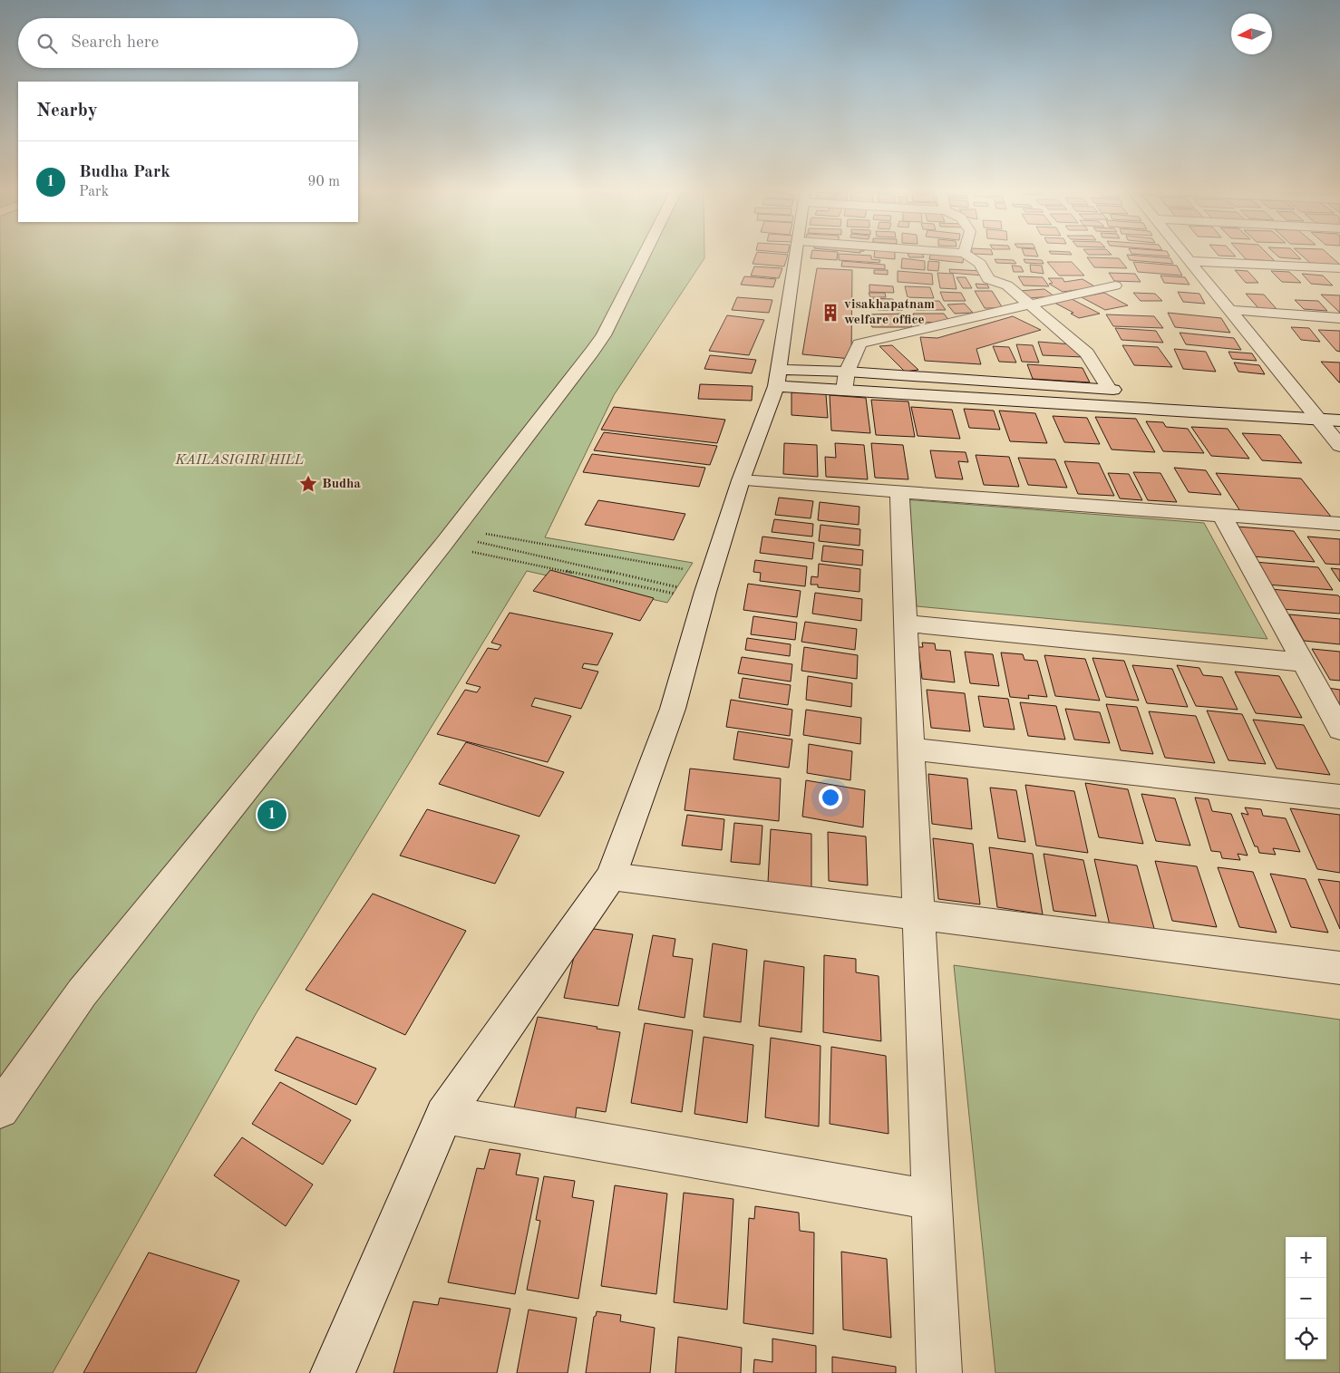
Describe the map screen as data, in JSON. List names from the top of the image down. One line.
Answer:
{"parks":["KAILASIGIRI HILL"],"places":{"building":["visakhapatnam welfare office"],"place":["Budha"]},"north":"left","page":{"search":"Search here","heading":"Nearby","list":[{"mark":"1","name":"Budha Park","note":"Park","value":"90 m"}],"pins":"1","map_buttons":["+","−"]}}
